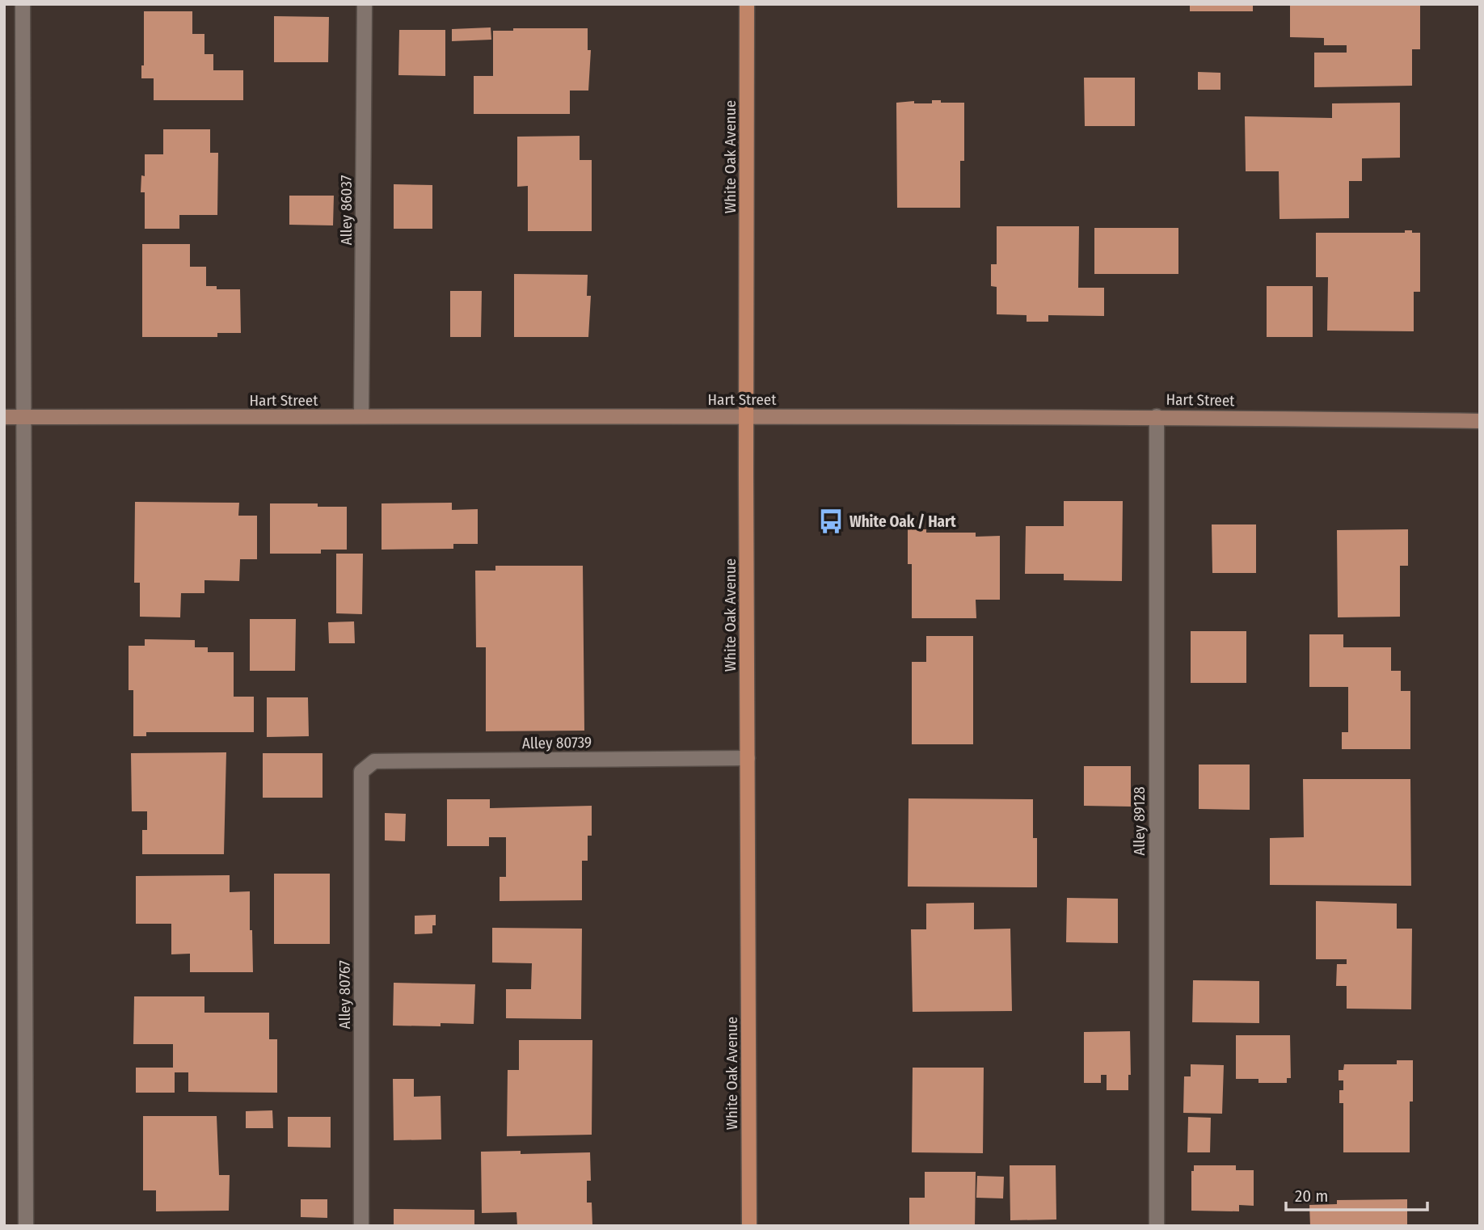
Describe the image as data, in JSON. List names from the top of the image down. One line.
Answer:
{"streets":{"main road":["White Oak Avenue"],"street":["Alley 86037","Hart Street","Alley 80739","Alley 89128","Alley 80767"]},"crossings":[["White Oak Avenue","Hart Street"],["White Oak Avenue","Alley 80739"],["Alley 86037","Hart Street"],["Hart Street","Alley 89128"],["Alley 80739","Alley 80767"]],"places":{"bus stop":["White Oak / Hart"]},"scale_bar":"20 m"}
